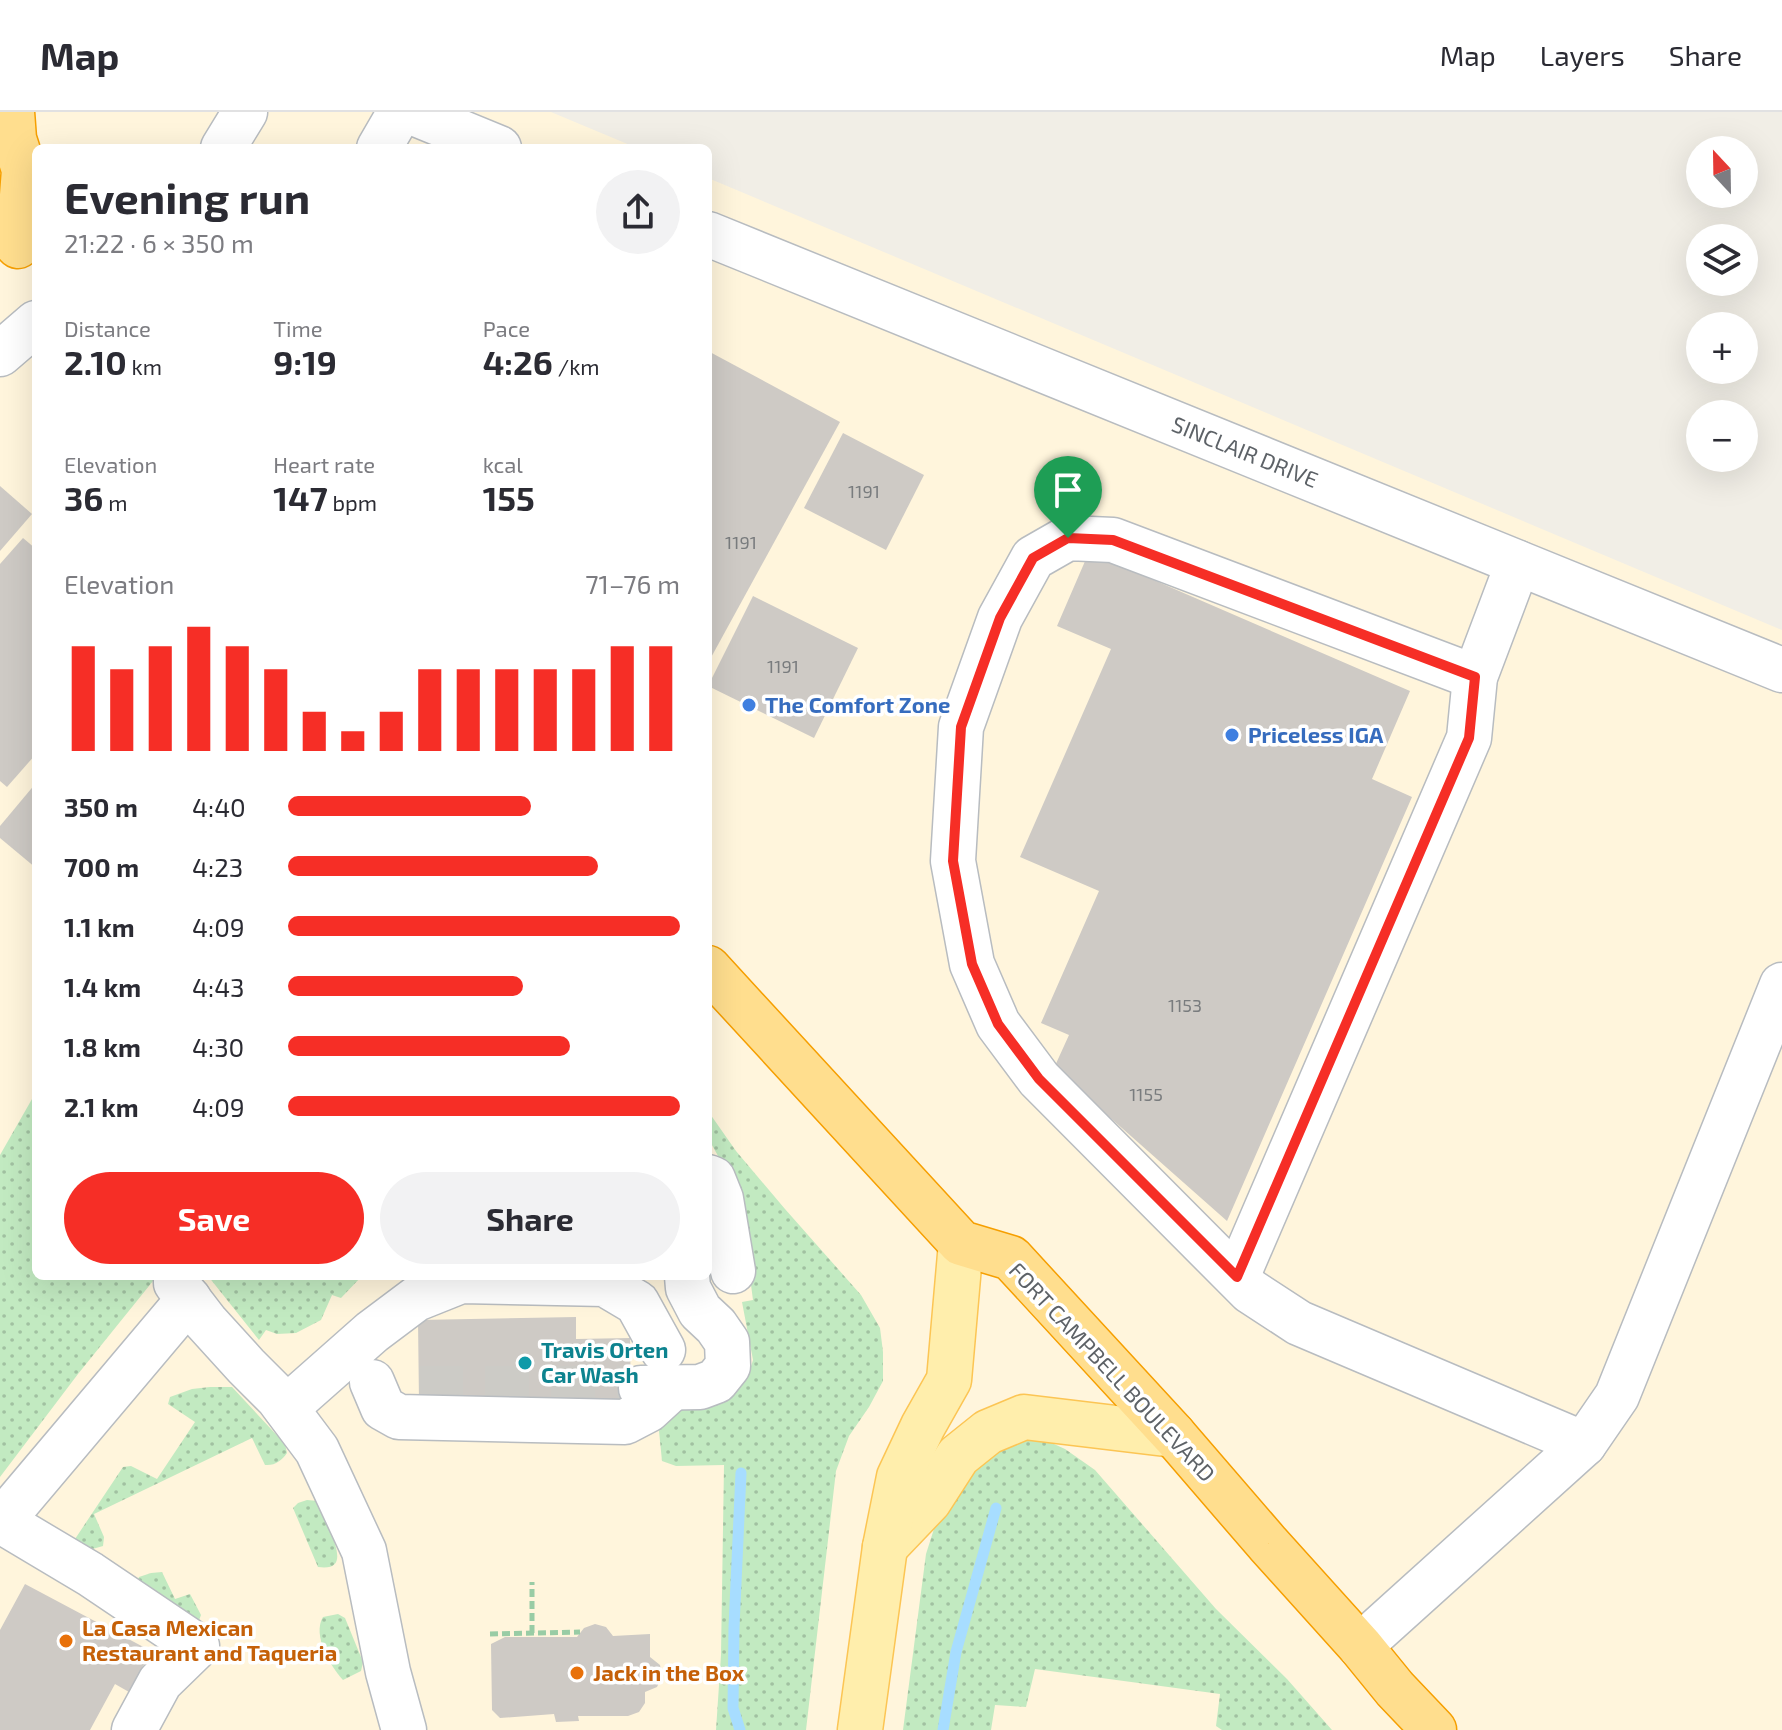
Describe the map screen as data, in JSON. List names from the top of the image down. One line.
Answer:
{"streets":{"highway":["FORT CAMPBELL BOULEVARD"],"street":["SINCLAIR DRIVE"]},"places":["The Comfort Zone","Priceless IGA","Travis Orten Car Wash","La Casa Mexican Restaurant and Taqueria","Jack in the Box"],"house_numbers":["1191","1191","1191","1153","1155"],"north":"top","page":{"header":"Map","nav":["Map","Layers","Share"],"map_buttons":["+","−"],"heading":["Evening run","21:22 · 6 × 350 m"],"stats":[["Distance","2.10 km"],["Time","9:19"],["Pace","4:26 /km"],["Elevation","36 m"],["Heart rate","147 bpm"],["kcal","155"]],"chart":["Elevation","71–76 m"],"list":[{"name":"350 m","note":"4:40"},{"name":"700 m","note":"4:23"},{"name":"1.1 km","note":"4:09"},{"name":"1.4 km","note":"4:43"},{"name":"1.8 km","note":"4:30"},{"name":"2.1 km","note":"4:09"}],"buttons":["Save","Share"]}}
